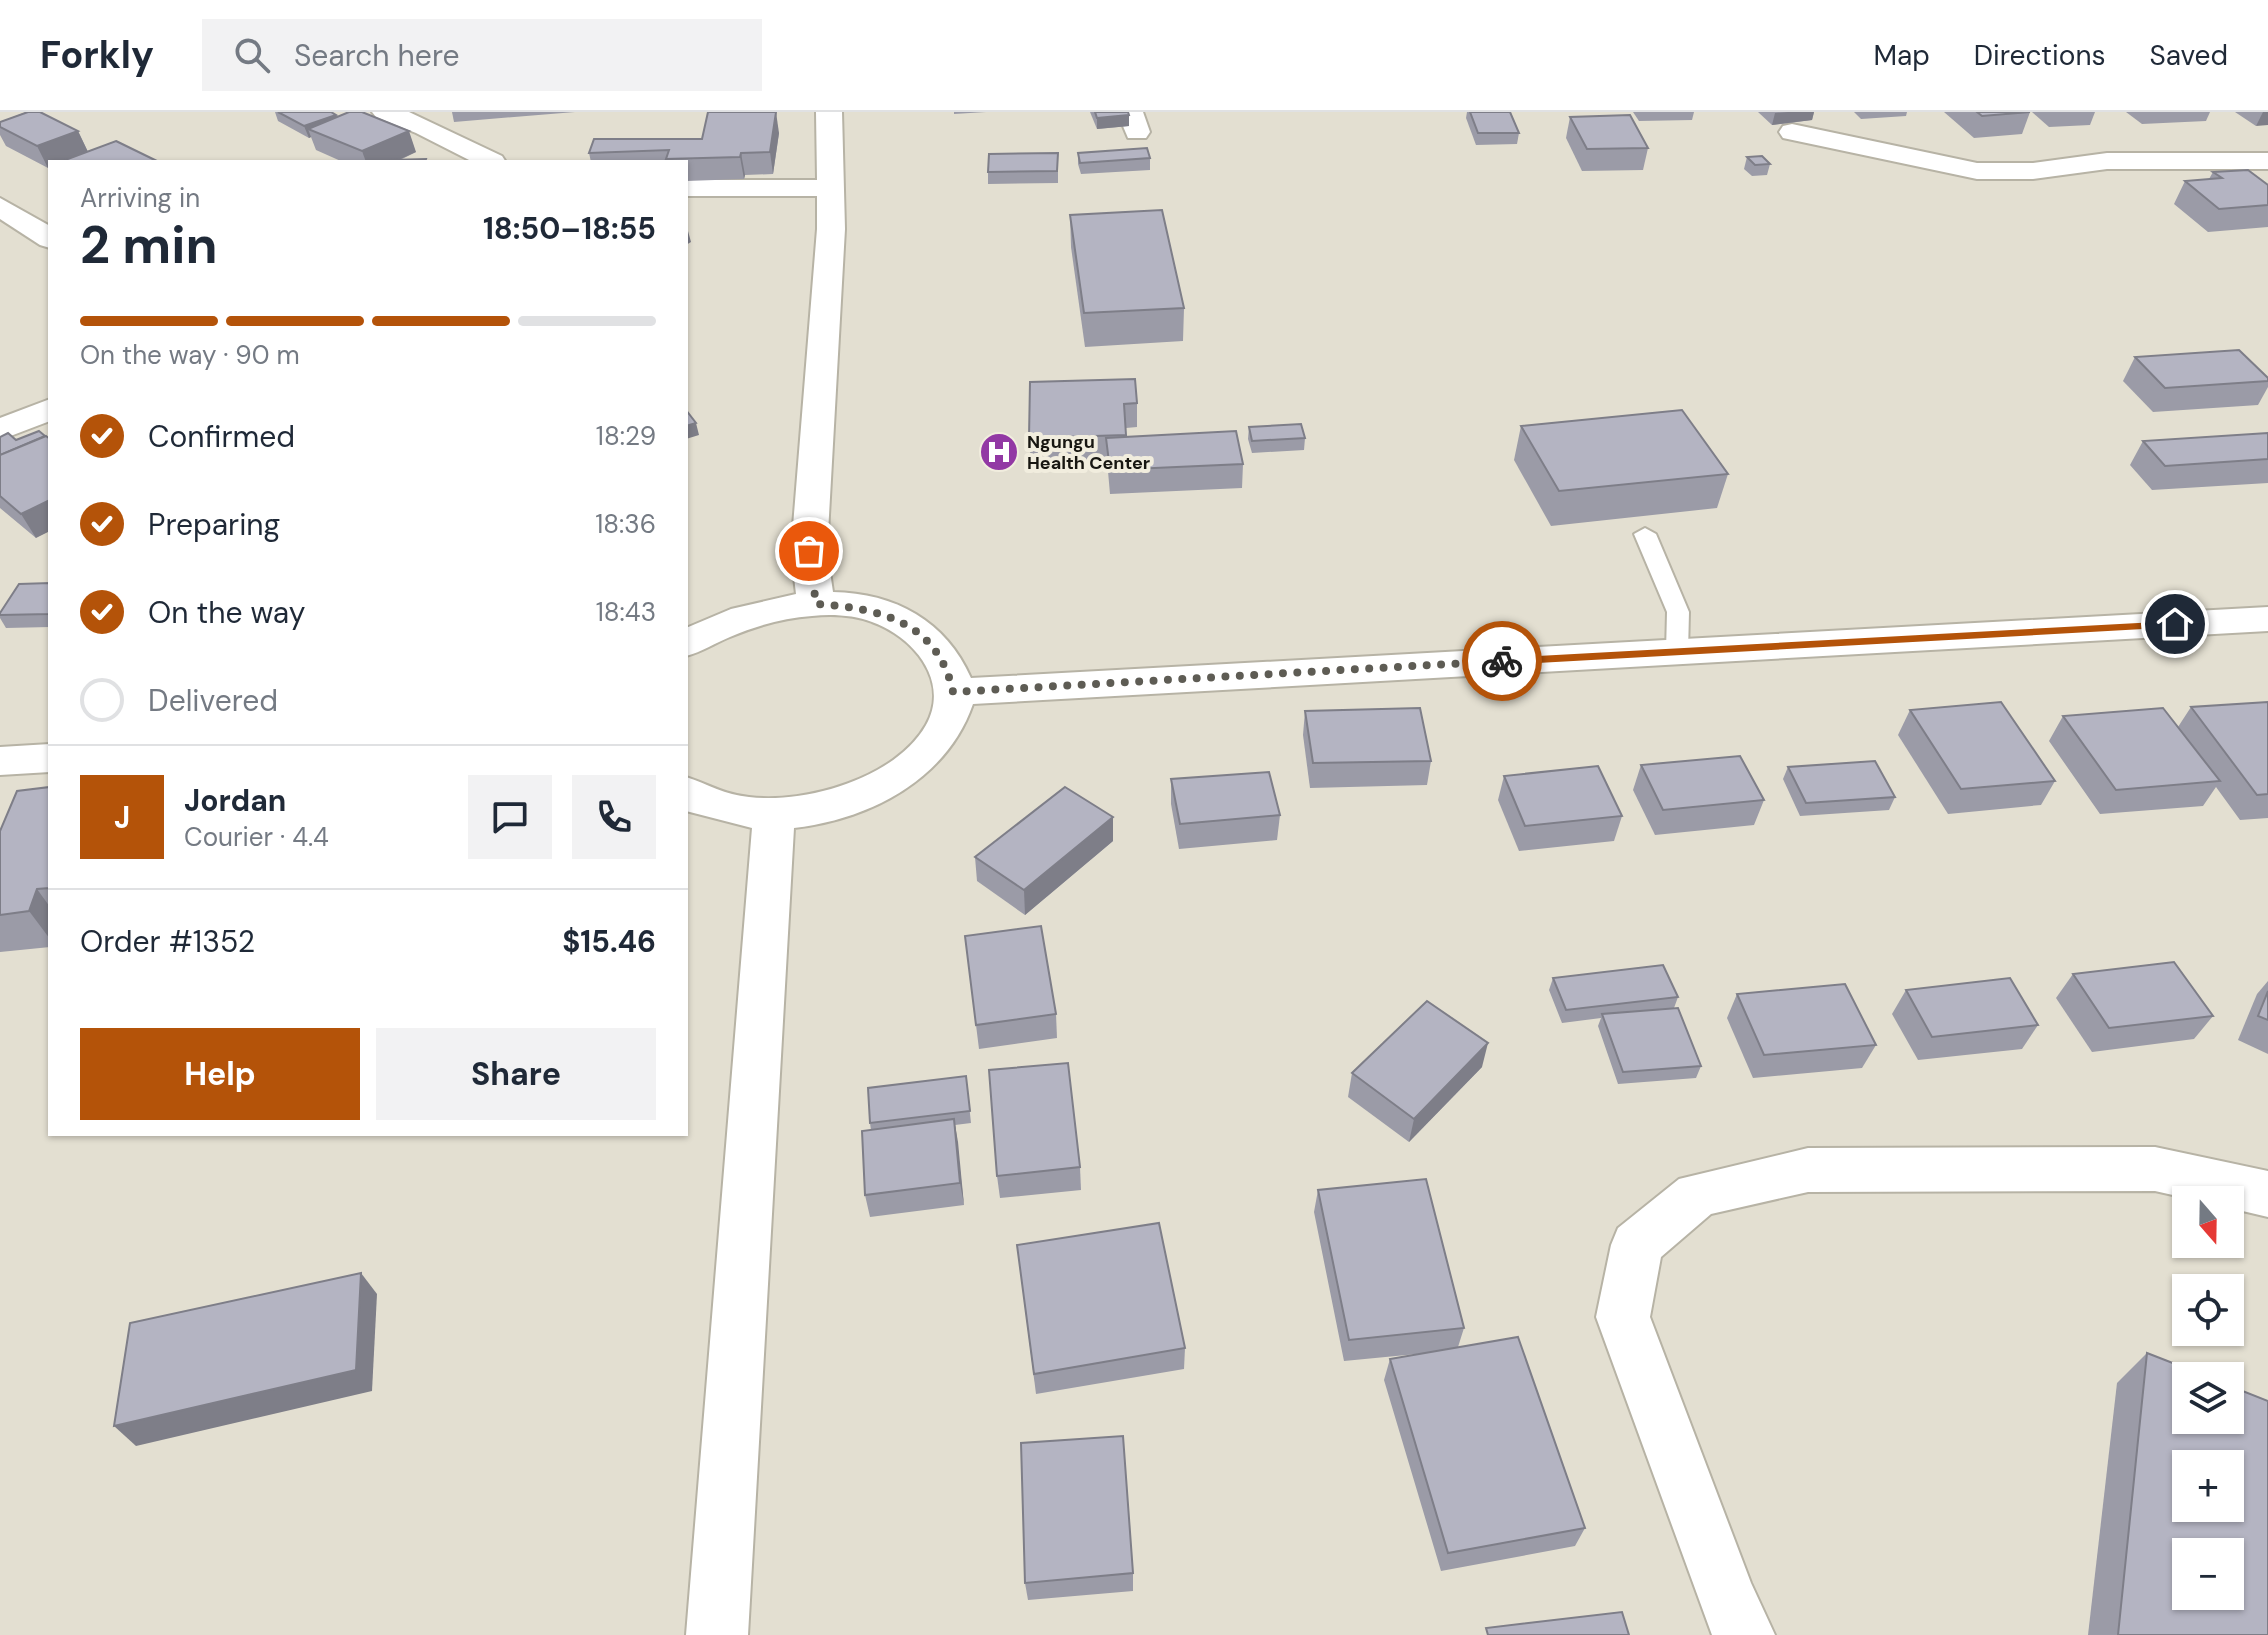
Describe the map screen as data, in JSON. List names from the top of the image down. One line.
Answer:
{"places":{"hospital":["Ngungu Health Center"]},"north":"bottom","page":{"header":"Forkly","search":"Search here","nav":["Map","Directions","Saved"],"heading":["2 min","Arriving in","18:50–18:55"],"panel":["Jordan","Courier · 4.4","Order #1352","$15.46"],"bar":"On the way · 90 m","list":[["Confirmed","18:29"],["Preparing","18:36"],["On the way","18:43"],"Delivered"],"round":"J","buttons":["Help","Share"],"map_buttons":["+","−"]}}
